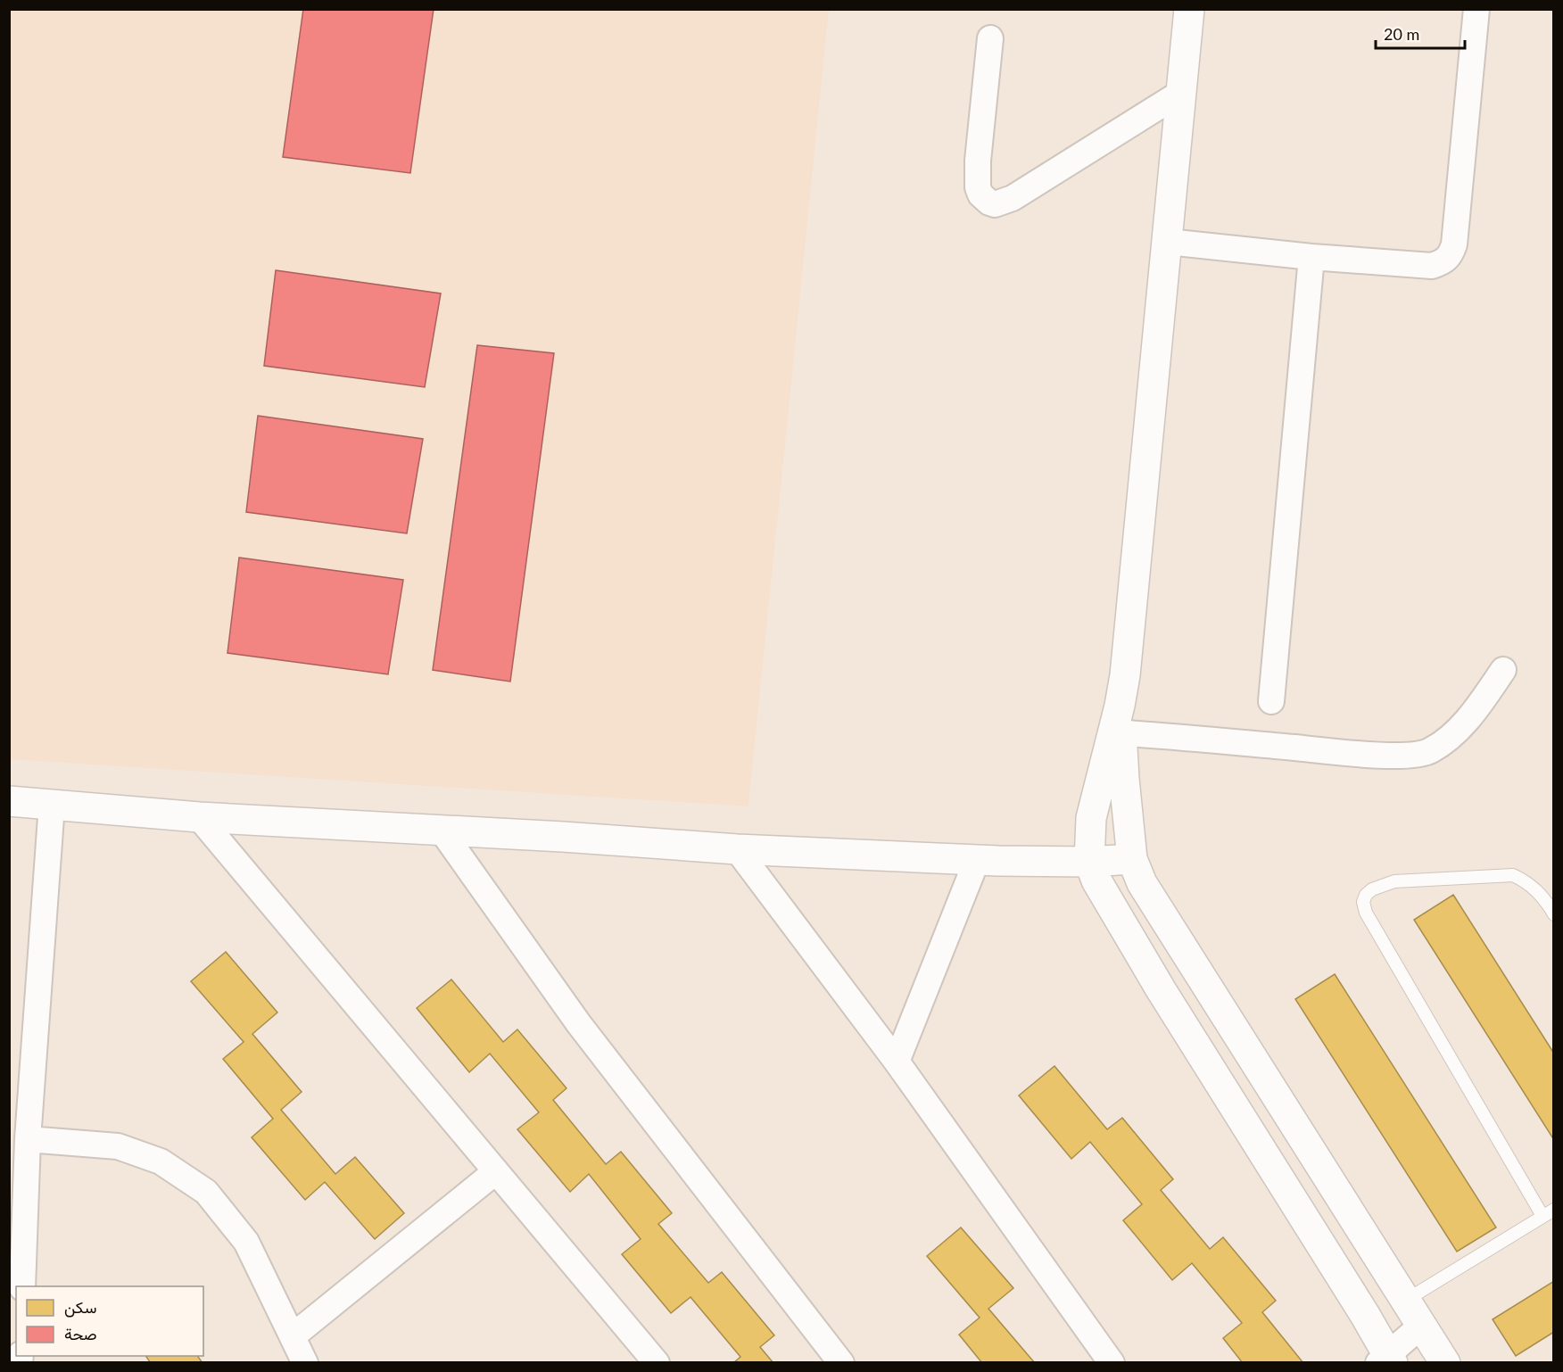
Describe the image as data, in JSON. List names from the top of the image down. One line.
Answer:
{"legend":["سكن","صحة"],"scale_bar":"20 m"}
